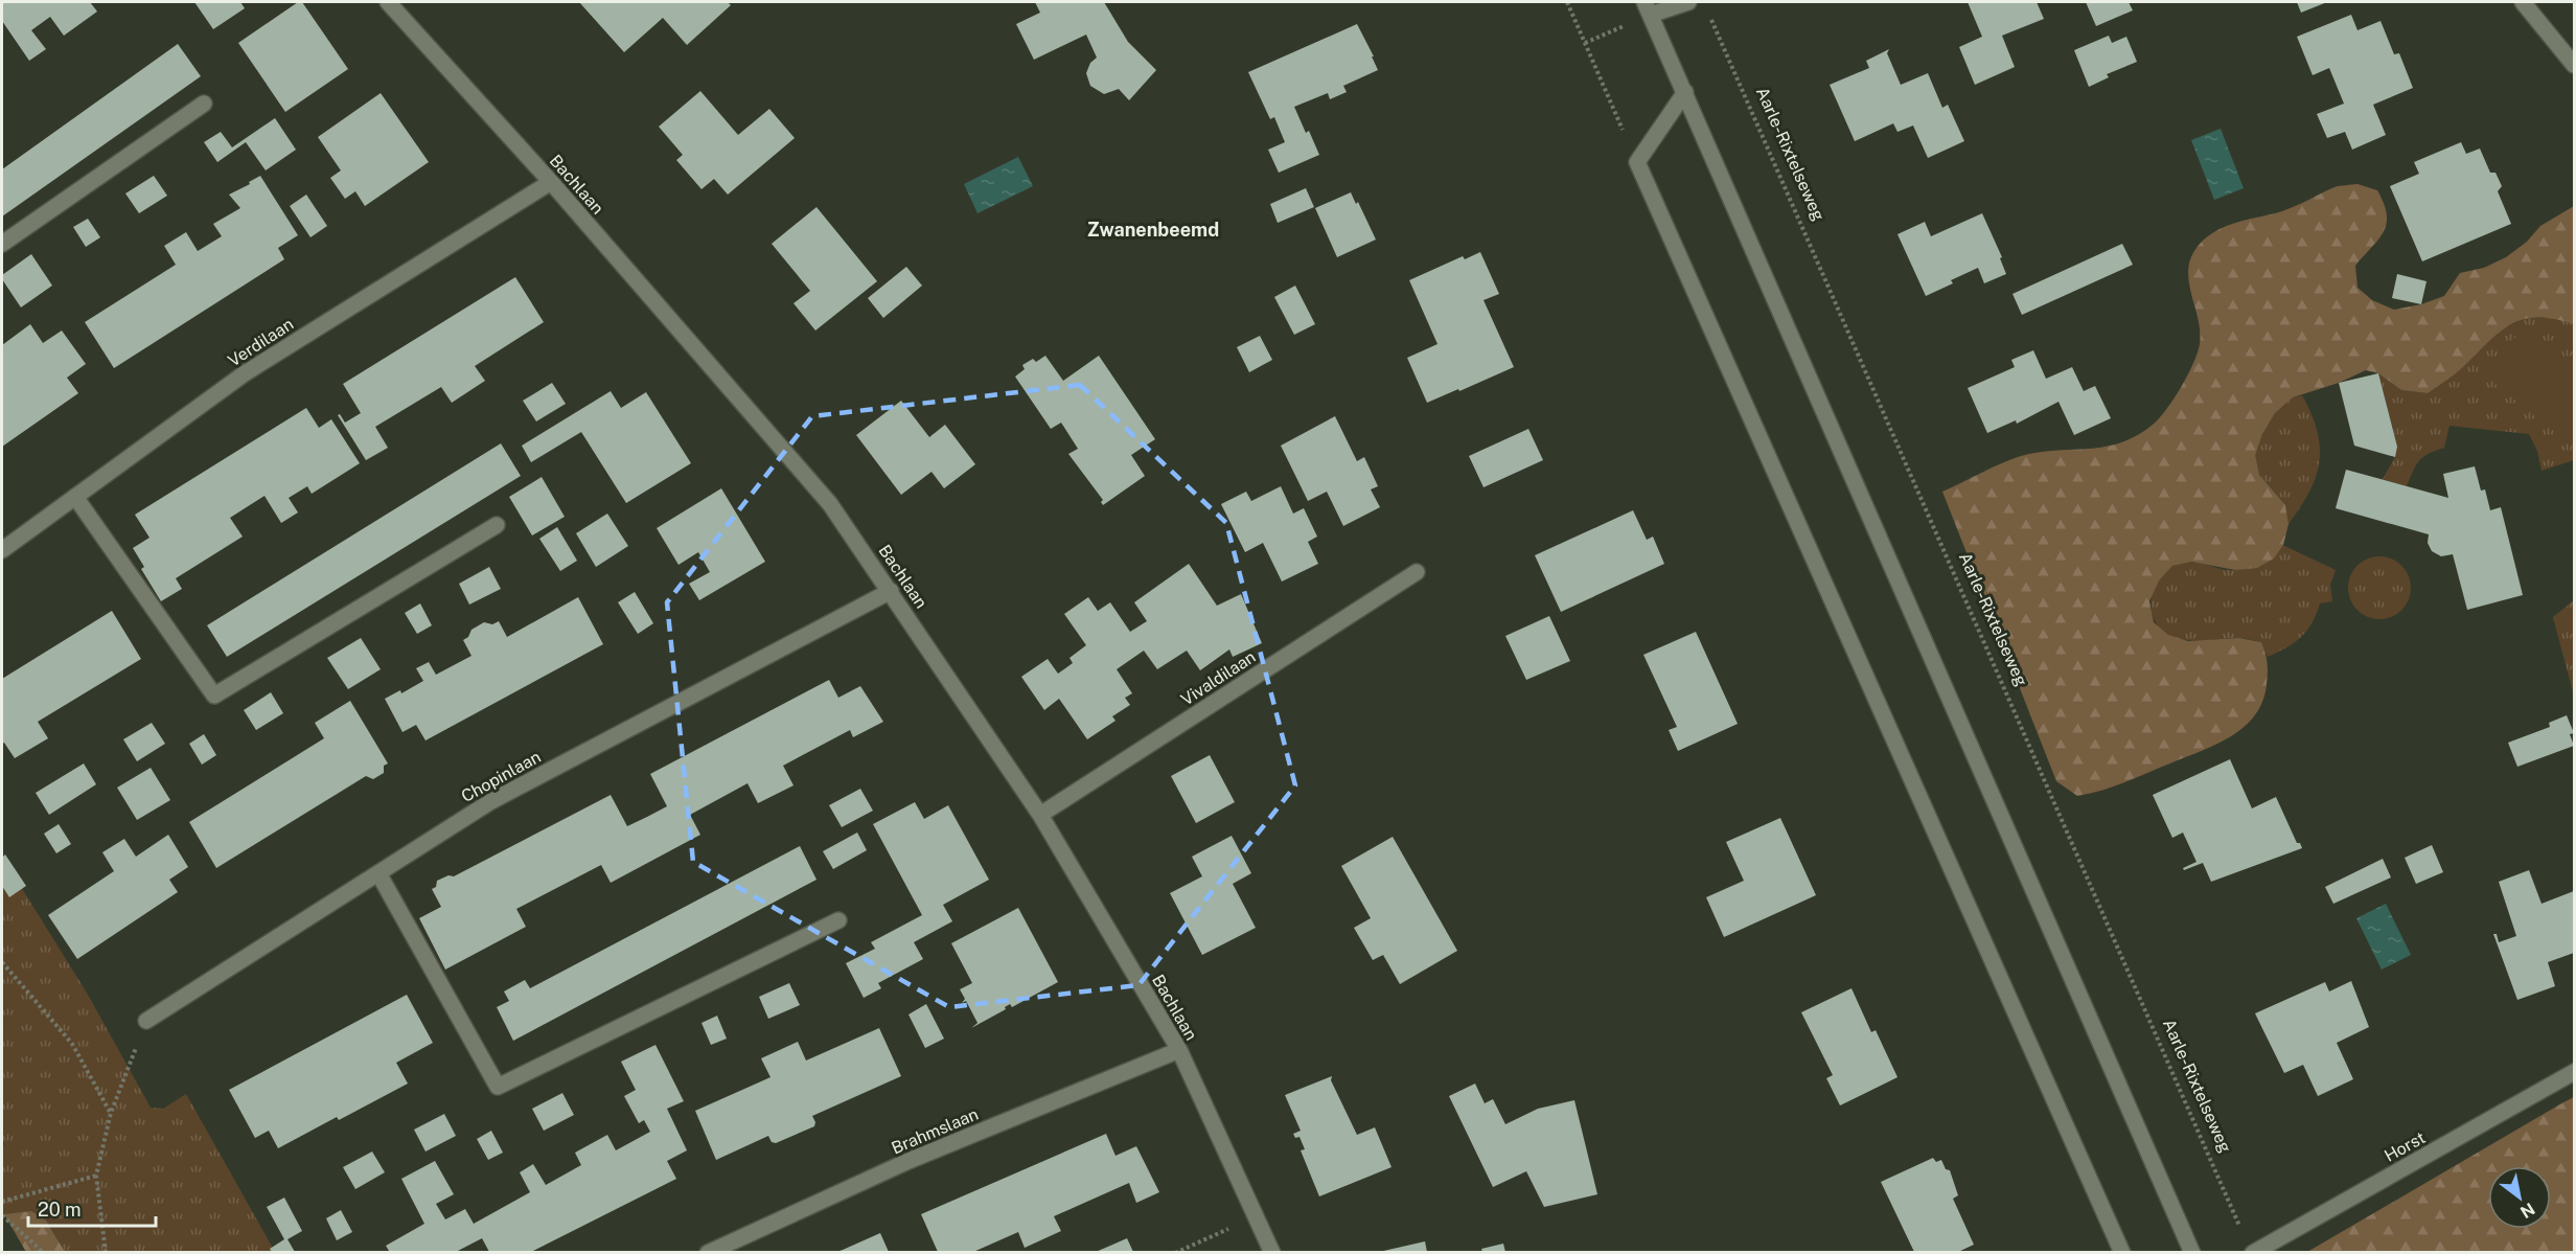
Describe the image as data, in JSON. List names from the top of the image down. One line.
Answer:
{"streets":{"street":["Bachlaan","Verdilaan","Vivaldilaan","Chopinlaan","Brahmslaan","Horst"],"path":["Aarle-Rixtelseweg"]},"crossings":[["Bachlaan","Verdilaan"],["Bachlaan","Vivaldilaan"],["Bachlaan","Chopinlaan"],["Bachlaan","Brahmslaan"]],"districts":["Zwanenbeemd"],"scale_bar":"20 m","north":"bottom right"}
